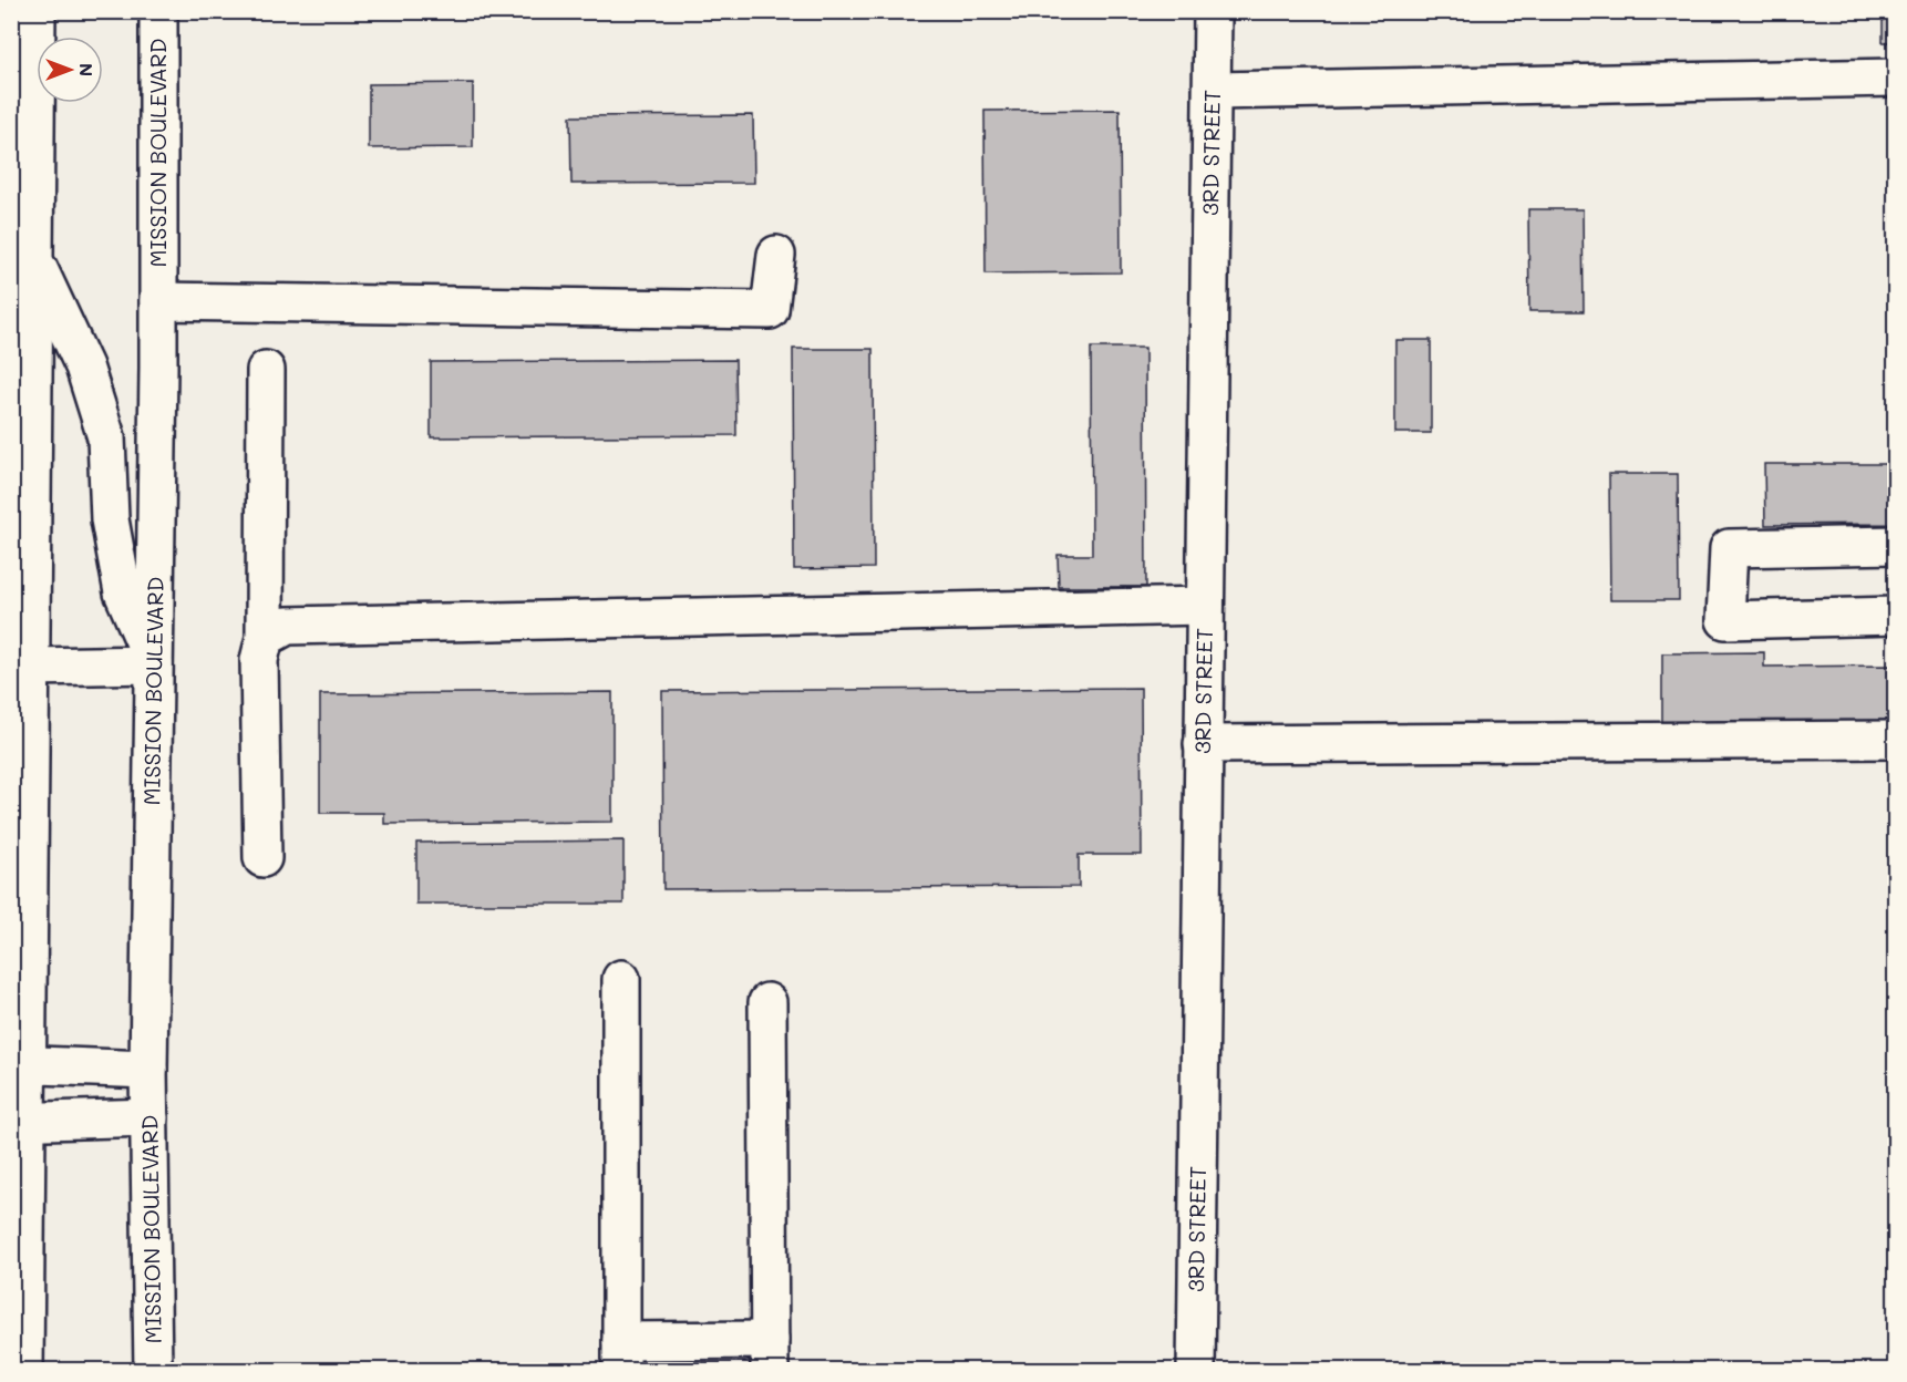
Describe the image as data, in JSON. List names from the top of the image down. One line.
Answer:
{"streets":{"main road":["MISSION BOULEVARD","3RD STREET"]},"north":"right"}
